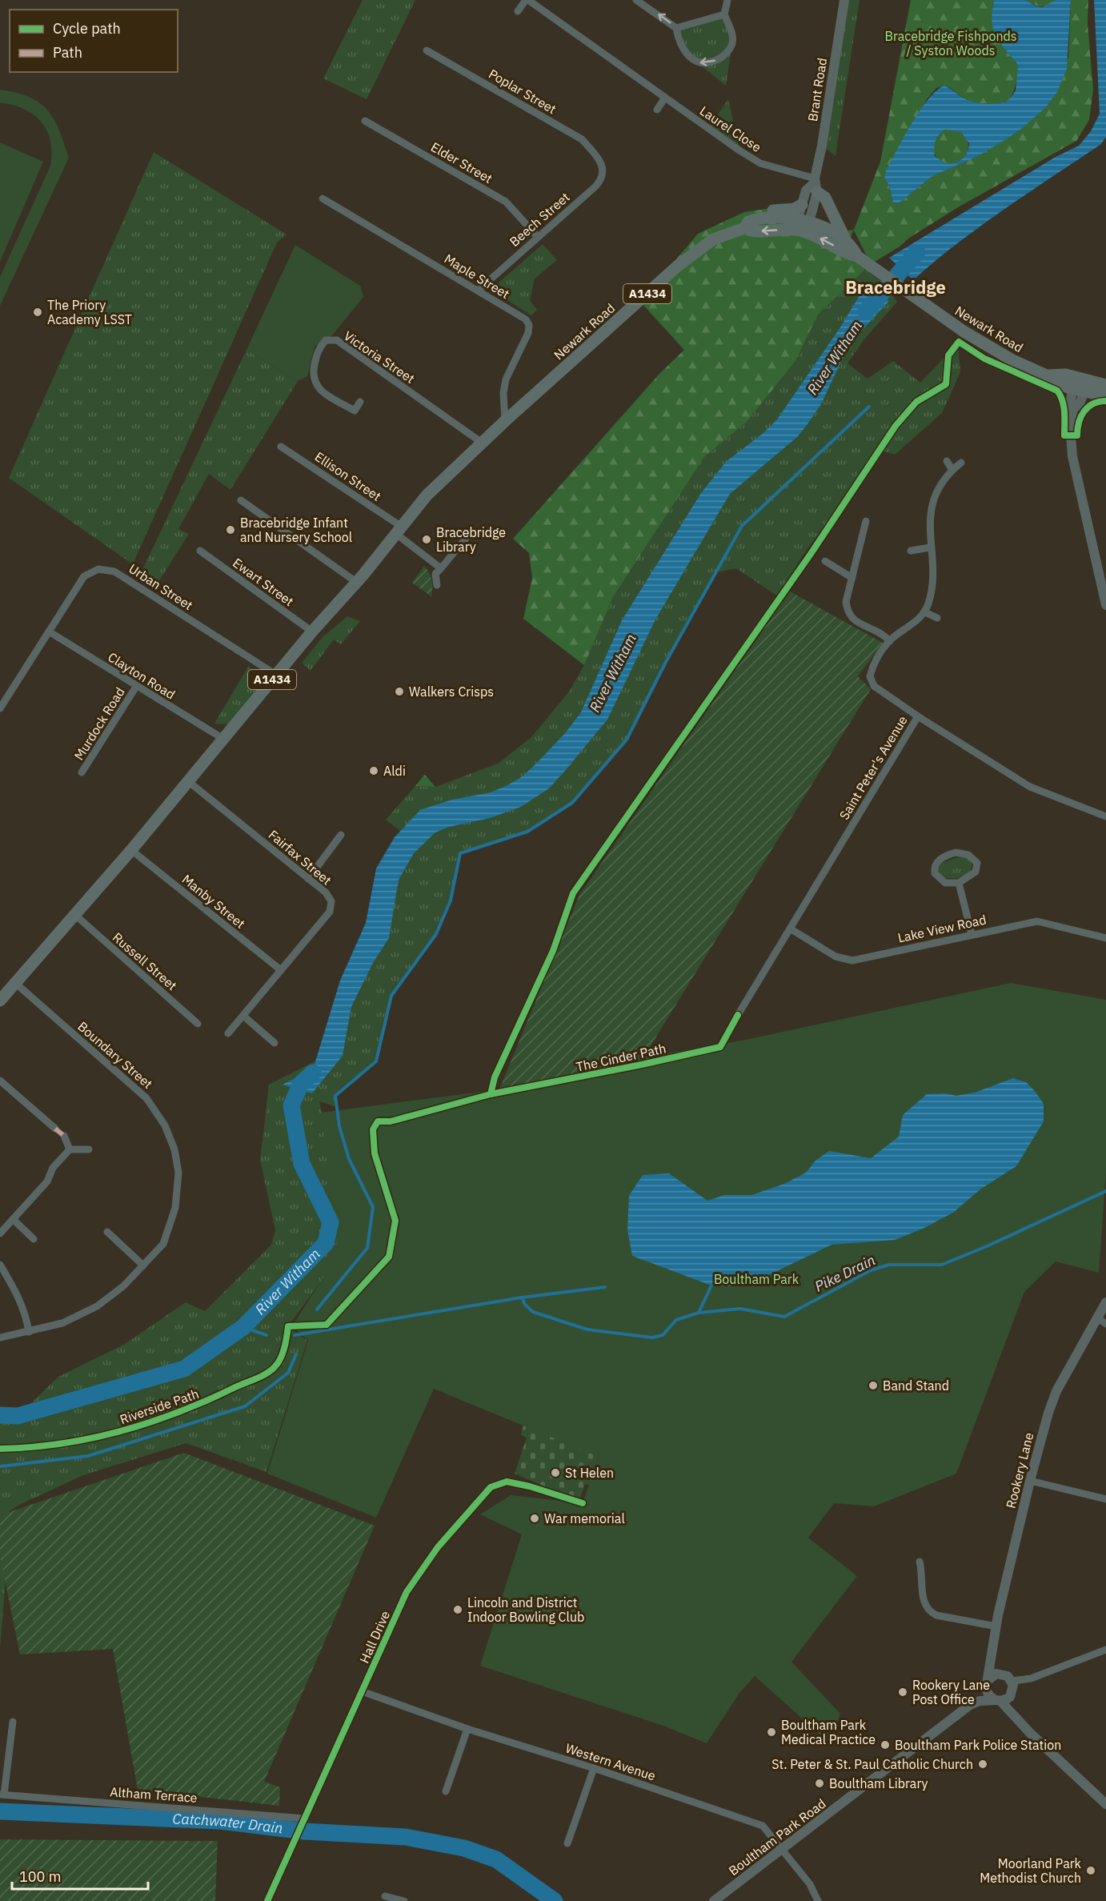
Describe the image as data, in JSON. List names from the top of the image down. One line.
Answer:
{"streets":{"main road":["A1434","Newark Road"],"street":["Brant Road","Poplar Street","Laurel Close","Elder Street","Beech Street","Maple Street","Victoria Street","Ellison Street","Ewart Street","Urban Street","Clayton Road","Murdock Road","Saint Peter's Avenue","Fairfax Street","Manby Street","Lake View Road","Russell Street","Boundary Street","Rookery Lane","Hall Drive","Western Avenue","Altham Terrace","Boultham Park Road"],"cycle path":["The Cinder Path"]},"crossings":[["Brant Road","Laurel Close"],["Brant Road","Newark Road"],["Poplar Street","Beech Street"],["Elder Street","Beech Street"],["Beech Street","Maple Street"],["Maple Street","A1434"],["Maple Street","Newark Road"],["A1434","Newark Road"],["A1434","Victoria Street"],["A1434","Ellison Street"],["A1434","Ewart Street"],["A1434","Urban Street"],["A1434","Clayton Road"],["A1434","Fairfax Street"],["A1434","Manby Street"],["A1434","Russell Street"],["A1434","Boundary Street"],["Urban Street","Clayton Road"],["Clayton Road","Murdock Road"],["Saint Peter's Avenue","Lake View Road"],["Fairfax Street","Manby Street"],["Rookery Lane","Boultham Park Road"],["Hall Drive","Western Avenue"],["Hall Drive","Altham Terrace"],["Western Avenue","Boultham Park Road"]],"districts":["Bracebridge"],"water":["River Witham","Pike Drain","Catchwater Drain"],"parks":["Bracebridge Fishponds / Syston Woods","Boultham Park"],"places":["The Priory Academy LSST","Bracebridge Infant and Nursery School","Bracebridge Library","Walkers Crisps","Aldi","Band Stand","St Helen","War memorial","Lincoln and District Indoor Bowling Club","Rookery Lane Post Office","Boultham Park Medical Practice","Boultham Park Police Station","St. Peter & St. Paul Catholic Church","Boultham Library","Moorland Park Methodist Church"],"legend":["Cycle path","Path"],"scale_bar":"100 m"}
